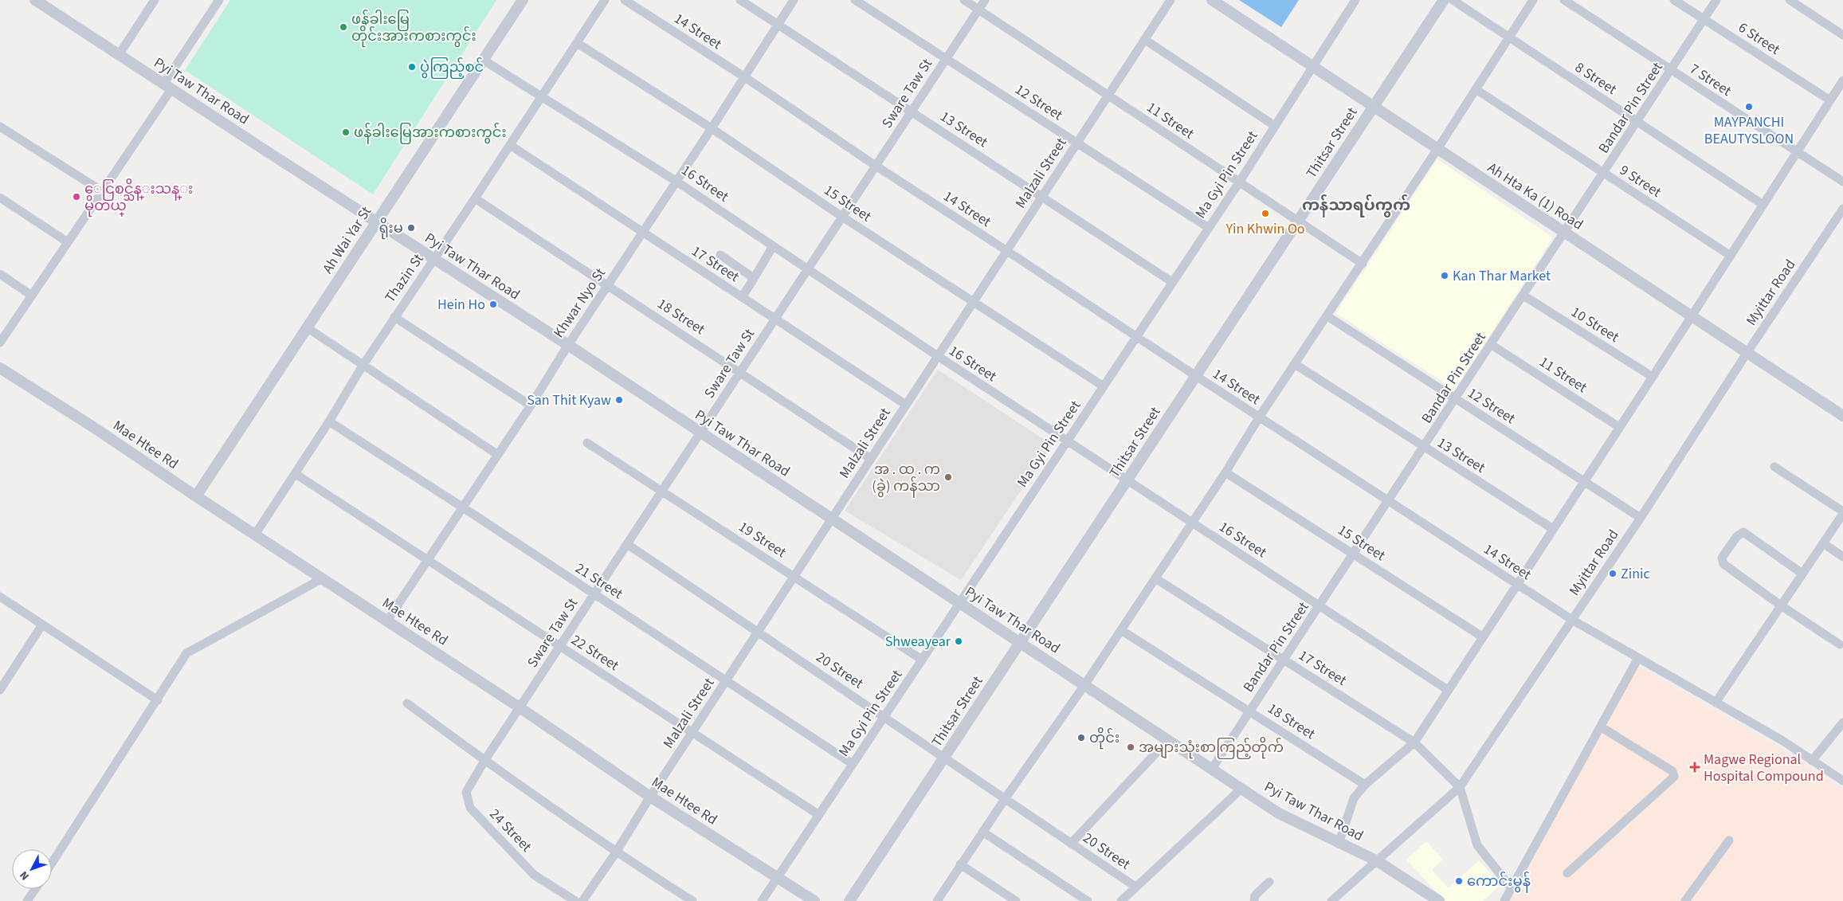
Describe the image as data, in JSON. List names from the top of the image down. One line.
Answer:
{"streets":{"street":["14 Street","6 Street","8 Street","7 Street","Pyi Taw Thar Road","Sware Taw St","12 Street","Bandar Pin Street","11 Street","13 Street","Thitsar Street","Malzali Street","Ma Gyi Pin Street","9 Street","16 Street","Ah Hta Ka (1) Road","15 Street","Ah Wai Yar St","17 Street","Thazin St","Myittar Road","Khwar Nyo St","18 Street","10 Street","Mae Htee Rd","19 Street","21 Street","22 Street","20 Street","24 Street"]},"crossings":[["14 Street","Sware Taw St"],["14 Street","Bandar Pin Street"],["14 Street","Thitsar Street"],["14 Street","Malzali Street"],["14 Street","Ma Gyi Pin Street"],["14 Street","Myittar Road"],["14 Street","Khwar Nyo St"],["6 Street","Bandar Pin Street"],["8 Street","Bandar Pin Street"],["7 Street","Bandar Pin Street"],["Pyi Taw Thar Road","Sware Taw St"],["Pyi Taw Thar Road","Bandar Pin Street"],["Pyi Taw Thar Road","Thitsar Street"],["Pyi Taw Thar Road","Malzali Street"],["Pyi Taw Thar Road","Ma Gyi Pin Street"],["Pyi Taw Thar Road","Ah Wai Yar St"],["Pyi Taw Thar Road","Thazin St"],["Pyi Taw Thar Road","Myittar Road"],["Pyi Taw Thar Road","Khwar Nyo St"],["Sware Taw St","12 Street"],["Sware Taw St","11 Street"],["Sware Taw St","13 Street"],["Sware Taw St","16 Street"],["Sware Taw St","15 Street"],["Sware Taw St","17 Street"],["Sware Taw St","18 Street"],["Sware Taw St","Mae Htee Rd"],["Sware Taw St","19 Street"],["Sware Taw St","21 Street"],["Sware Taw St","22 Street"],["Sware Taw St","20 Street"],["Sware Taw St","24 Street"],["12 Street","Bandar Pin Street"],["12 Street","Malzali Street"],["12 Street","Ma Gyi Pin Street"],["12 Street","Myittar Road"],["Bandar Pin Street","11 Street"],["Bandar Pin Street","13 Street"],["Bandar Pin Street","9 Street"],["Bandar Pin Street","16 Street"],["Bandar Pin Street","Ah Hta Ka (1) Road"],["Bandar Pin Street","15 Street"],["Bandar Pin Street","17 Street"],["Bandar Pin Street","18 Street"],["Bandar Pin Street","10 Street"],["11 Street","Thitsar Street"],["11 Street","Malzali Street"],["11 Street","Ma Gyi Pin Street"],["13 Street","Malzali Street"],["13 Street","Ma Gyi Pin Street"],["13 Street","Khwar Nyo St"],["Thitsar Street","16 Street"],["Thitsar Street","Ah Hta Ka (1) Road"],["Thitsar Street","20 Street"],["Malzali Street","16 Street"],["Malzali Street","15 Street"],["Malzali Street","17 Street"],["Malzali Street","18 Street"],["Malzali Street","Mae Htee Rd"],["Malzali Street","19 Street"],["Malzali Street","21 Street"],["Malzali Street","22 Street"],["Malzali Street","20 Street"],["Ma Gyi Pin Street","16 Street"],["Ma Gyi Pin Street","Ah Hta Ka (1) Road"],["Ma Gyi Pin Street","15 Street"],["Ma Gyi Pin Street","Mae Htee Rd"],["Ma Gyi Pin Street","19 Street"],["Ma Gyi Pin Street","21 Street"],["Ma Gyi Pin Street","22 Street"],["Ma Gyi Pin Street","20 Street"],["16 Street","Ah Wai Yar St"],["16 Street","Thazin St"],["16 Street","Khwar Nyo St"],["Ah Hta Ka (1) Road","Myittar Road"],["15 Street","Thazin St"],["15 Street","Khwar Nyo St"],["Ah Wai Yar St","Mae Htee Rd"],["17 Street","Thazin St"],["17 Street","Myittar Road"],["17 Street","Khwar Nyo St"],["Thazin St","18 Street"],["Thazin St","Mae Htee Rd"],["Thazin St","21 Street"],["Thazin St","22 Street"],["Khwar Nyo St","18 Street"],["Khwar Nyo St","Mae Htee Rd"],["Khwar Nyo St","21 Street"],["Khwar Nyo St","22 Street"]],"districts":["ကန်သာရပ်ကွက်"],"places":{"other":["ဖန်ခါးမြေ တိုင်းအားကစားကွင်း","ပွဲကြည့်စင်","MAYPANCHI BEAUTYSLOON","ဖန်ခါးမြေအားကစားကွင်း","ေငြစင္သိန္းသန္း မိုတယ္","Yin Khwin Oo","ရိုးမ","Kan Thar Market","Hein Ho","San Thit Kyaw","အ . ထ . က (ခွဲ) ကန်သာ","Zinic","Shweayear","တိုင်း","အများသုံးစာကြည့်တိုက်","ကောင်းမွန်"],"health":["Magwe Regional Hospital Compound"]},"north":"bottom left"}
